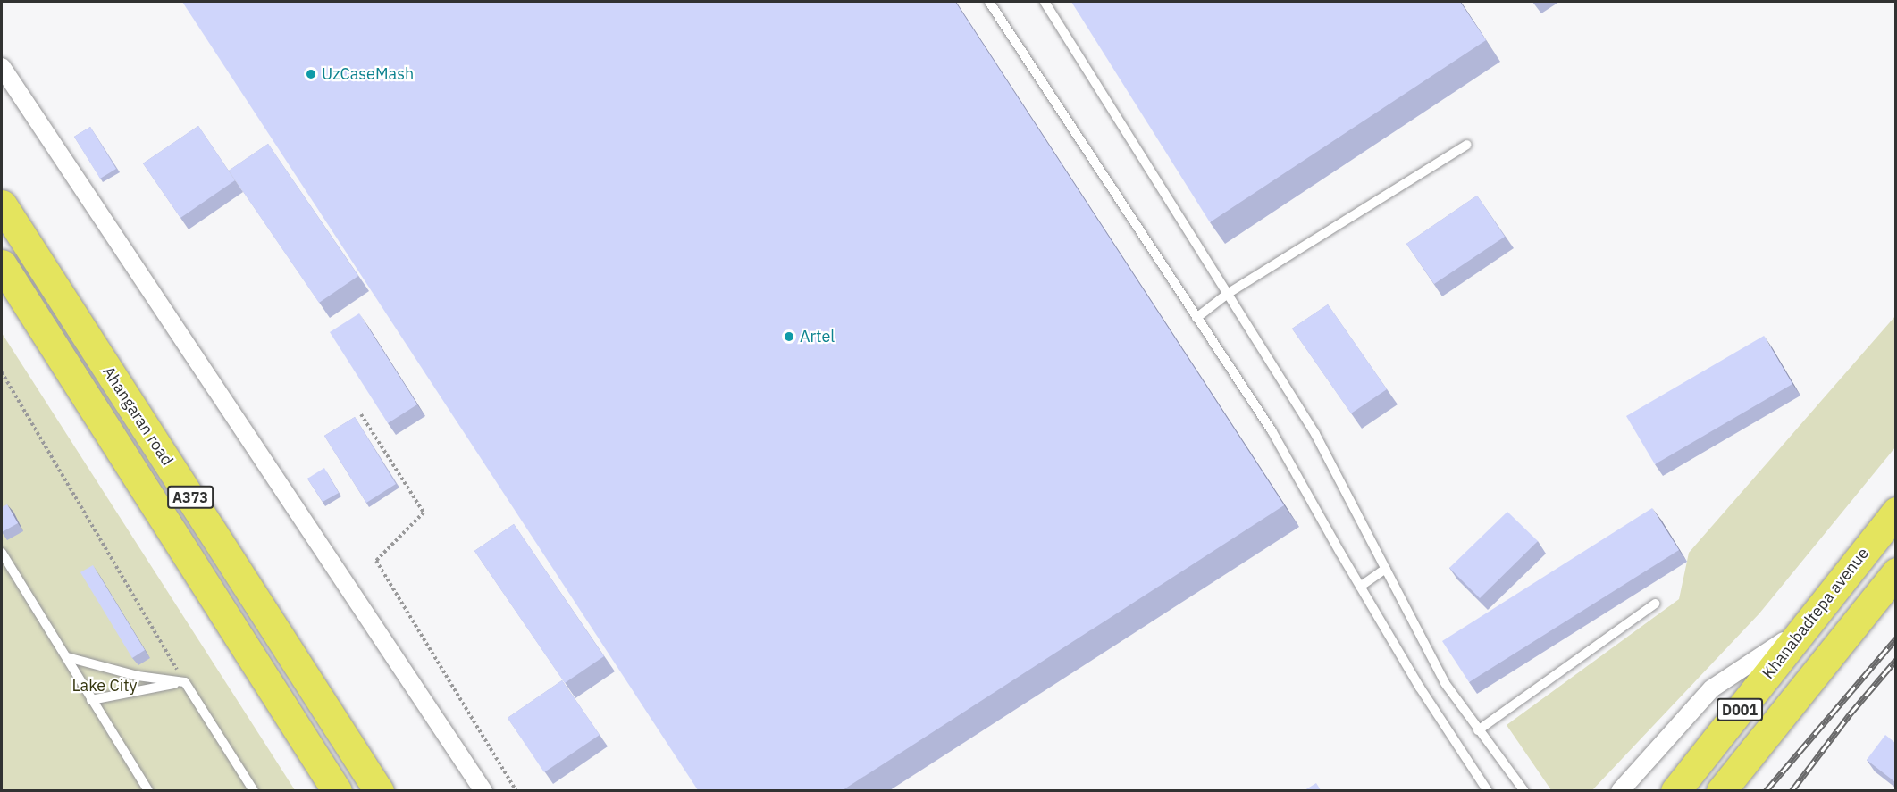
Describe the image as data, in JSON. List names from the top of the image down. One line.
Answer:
{"streets":{"highway":["Ahangaran road","A373","Khanabadtepa avenue","D001"]},"parks":["Lake City"],"places":["UzCaseMash","Artel"]}
